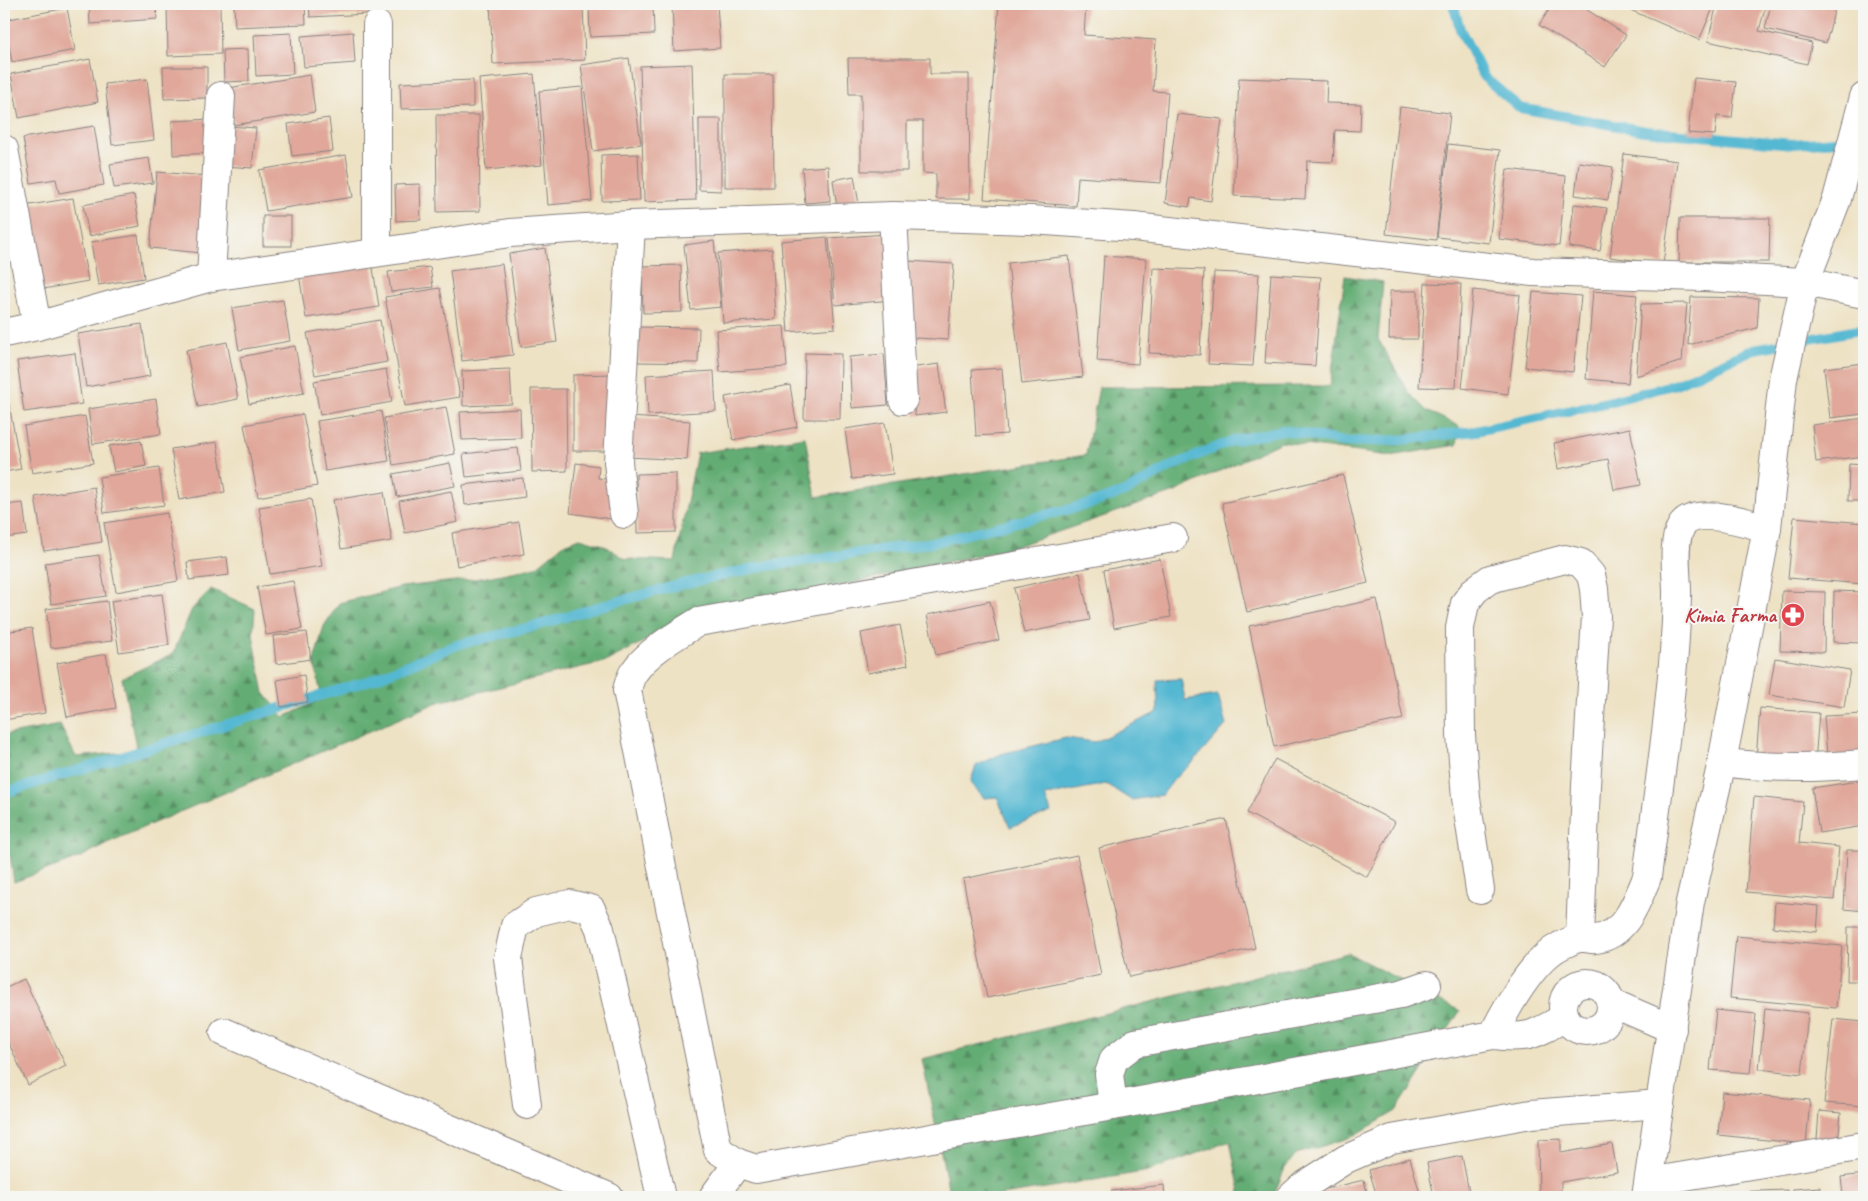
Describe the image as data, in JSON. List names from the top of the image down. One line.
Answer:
{"places":{"pharmacy":["Kimia Farma"]}}
